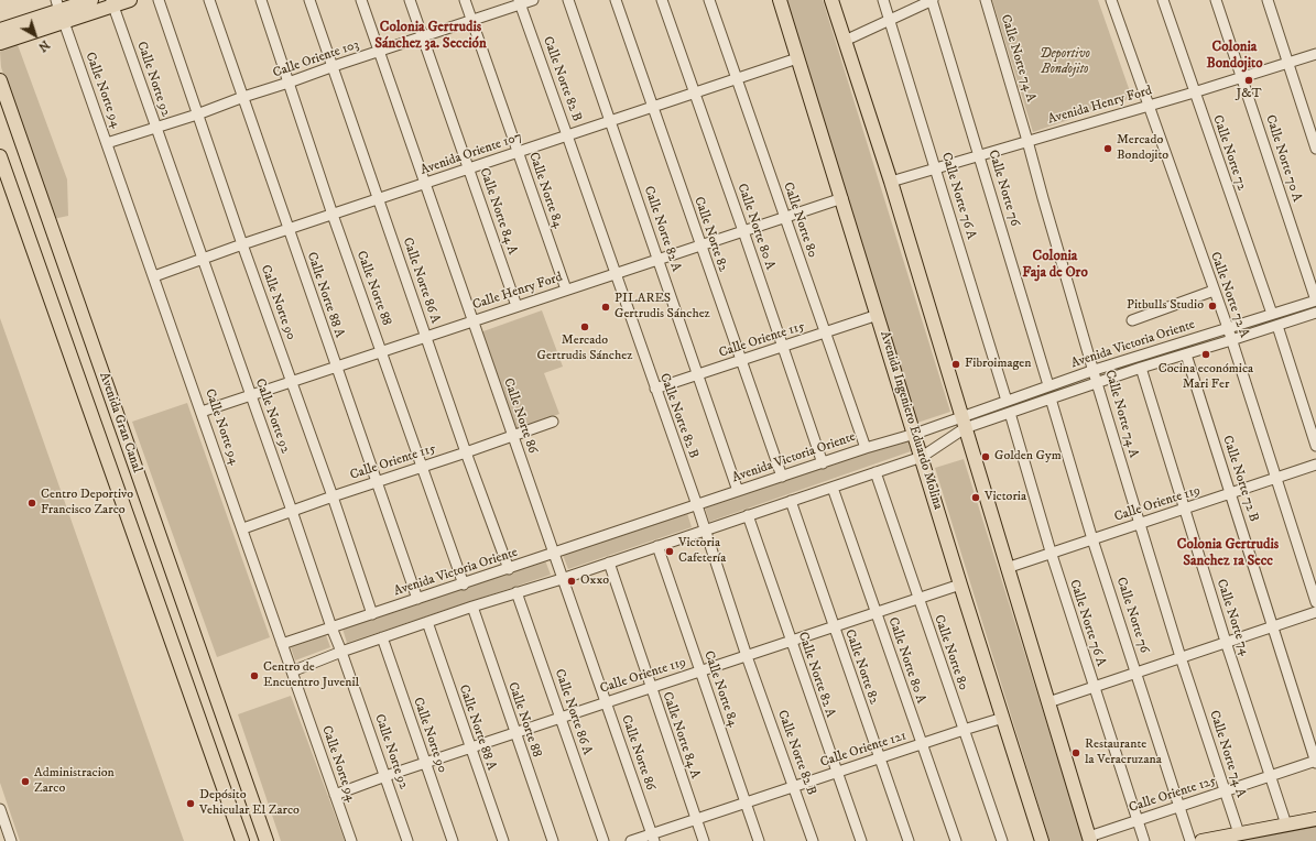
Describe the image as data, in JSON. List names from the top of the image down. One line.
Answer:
{"streets":{"main road":["Avenida Ingeniero Eduardo Molina","Avenida Gran Canal"],"street":["Calle Norte 74 A","Calle Oriente 103","Calle Norte 92","Calle Norte 82 B","Calle Norte 94","Avenida Henry Ford","Calle Norte 72","Avenida Oriente 107","Calle Norte 70 A","Calle Norte 76","Calle Norte 84","Calle Norte 76 A","Calle Norte 84 A","Calle Norte 80","Calle Norte 80 A","Calle Norte 82 A","Calle Norte 82","Calle Norte 86 A","Calle Norte 88","Calle Henry Ford","Calle Norte 88 A","Calle Norte 72 A","Calle Norte 90","Calle Oriente 115","Avenida Victoria Oriente","Calle Norte 86","Calle Norte 72 B","Calle Oriente 119","Calle Norte 74","Calle Oriente 121","Calle Oriente 125"]},"crossings":[["Calle Norte 74 A","Avenida Henry Ford"],["Calle Norte 74 A","Avenida Victoria Oriente"],["Calle Norte 74 A","Calle Oriente 119"],["Calle Norte 74 A","Calle Oriente 125"],["Calle Oriente 103","Calle Norte 92"],["Calle Oriente 103","Calle Norte 82 B"],["Calle Oriente 103","Calle Norte 94"],["Calle Oriente 103","Calle Norte 84"],["Calle Oriente 103","Calle Norte 84 A"],["Calle Oriente 103","Calle Norte 86 A"],["Calle Oriente 103","Calle Norte 88"],["Calle Oriente 103","Calle Norte 88 A"],["Calle Oriente 103","Calle Norte 90"],["Calle Oriente 103","Calle Norte 86"],["Calle Norte 92","Avenida Oriente 107"],["Calle Norte 92","Calle Henry Ford"],["Calle Norte 92","Calle Oriente 115"],["Calle Norte 92","Avenida Victoria Oriente"],["Calle Norte 92","Calle Oriente 119"],["Calle Norte 82 B","Avenida Oriente 107"],["Calle Norte 82 B","Calle Henry Ford"],["Calle Norte 82 B","Calle Oriente 115"],["Calle Norte 82 B","Avenida Victoria Oriente"],["Calle Norte 82 B","Calle Oriente 119"],["Calle Norte 82 B","Calle Oriente 121"],["Calle Norte 94","Avenida Oriente 107"],["Calle Norte 94","Calle Henry Ford"],["Calle Norte 94","Calle Oriente 115"],["Calle Norte 94","Avenida Victoria Oriente"],["Calle Norte 94","Calle Oriente 119"],["Avenida Henry Ford","Calle Norte 72"],["Avenida Henry Ford","Calle Norte 70 A"],["Avenida Henry Ford","Calle Norte 76"],["Avenida Henry Ford","Calle Norte 76 A"],["Avenida Henry Ford","Calle Norte 72 A"],["Calle Norte 72","Avenida Victoria Oriente"],["Avenida Oriente 107","Calle Norte 84"],["Avenida Oriente 107","Calle Norte 84 A"],["Avenida Oriente 107","Calle Norte 80"],["Avenida Oriente 107","Calle Norte 80 A"],["Avenida Oriente 107","Calle Norte 82 A"],["Avenida Oriente 107","Calle Norte 82"],["Avenida Oriente 107","Calle Norte 86 A"],["Avenida Oriente 107","Calle Norte 88"],["Avenida Oriente 107","Calle Norte 88 A"],["Avenida Oriente 107","Calle Norte 90"],["Avenida Oriente 107","Calle Norte 86"],["Avenida Oriente 107","Avenida Ingeniero Eduardo Molina"],["Calle Norte 70 A","Avenida Victoria Oriente"],["Calle Norte 76","Avenida Victoria Oriente"],["Calle Norte 76","Calle Oriente 119"],["Calle Norte 76","Calle Oriente 125"],["Calle Norte 84","Calle Henry Ford"],["Calle Norte 84","Avenida Victoria Oriente"],["Calle Norte 84","Calle Oriente 119"],["Calle Norte 84","Calle Oriente 121"],["Calle Norte 76 A","Avenida Victoria Oriente"],["Calle Norte 76 A","Calle Oriente 119"],["Calle Norte 76 A","Calle Oriente 125"],["Calle Norte 84 A","Calle Henry Ford"],["Calle Norte 84 A","Avenida Victoria Oriente"],["Calle Norte 84 A","Calle Oriente 119"],["Calle Norte 84 A","Calle Oriente 121"],["Calle Norte 80","Calle Henry Ford"],["Calle Norte 80","Calle Oriente 115"],["Calle Norte 80","Avenida Victoria Oriente"],["Calle Norte 80","Calle Oriente 119"],["Calle Norte 80","Calle Oriente 121"],["Calle Norte 80 A","Calle Henry Ford"],["Calle Norte 80 A","Calle Oriente 115"],["Calle Norte 80 A","Avenida Victoria Oriente"],["Calle Norte 80 A","Calle Oriente 119"],["Calle Norte 80 A","Calle Oriente 121"],["Calle Norte 82 A","Calle Henry Ford"],["Calle Norte 82 A","Calle Oriente 115"],["Calle Norte 82 A","Avenida Victoria Oriente"],["Calle Norte 82 A","Calle Oriente 119"],["Calle Norte 82 A","Calle Oriente 121"],["Calle Norte 82","Calle Henry Ford"],["Calle Norte 82","Calle Oriente 115"],["Calle Norte 82","Avenida Victoria Oriente"],["Calle Norte 82","Calle Oriente 119"],["Calle Norte 82","Calle Oriente 121"],["Calle Norte 86 A","Calle Henry Ford"],["Calle Norte 86 A","Calle Oriente 115"],["Calle Norte 86 A","Avenida Victoria Oriente"],["Calle Norte 86 A","Calle Oriente 119"],["Calle Norte 88","Calle Henry Ford"],["Calle Norte 88","Calle Oriente 115"],["Calle Norte 88","Avenida Victoria Oriente"],["Calle Norte 88","Calle Oriente 119"],["Calle Henry Ford","Calle Norte 88 A"],["Calle Henry Ford","Calle Norte 90"],["Calle Henry Ford","Calle Norte 86"],["Calle Henry Ford","Avenida Ingeniero Eduardo Molina"],["Calle Norte 88 A","Calle Oriente 115"],["Calle Norte 88 A","Avenida Victoria Oriente"],["Calle Norte 88 A","Calle Oriente 119"],["Calle Norte 72 A","Avenida Victoria Oriente"],["Calle Norte 72 A","Calle Oriente 119"],["Calle Norte 90","Calle Oriente 115"],["Calle Norte 90","Avenida Victoria Oriente"],["Calle Norte 90","Calle Oriente 119"],["Calle Oriente 115","Calle Norte 86"],["Calle Oriente 115","Avenida Ingeniero Eduardo Molina"],["Avenida Victoria Oriente","Calle Norte 86"],["Avenida Victoria Oriente","Avenida Ingeniero Eduardo Molina"],["Avenida Victoria Oriente","Calle Norte 72 B"],["Avenida Victoria Oriente","Calle Norte 74"],["Calle Norte 86","Calle Oriente 119"],["Calle Norte 86","Calle Oriente 121"],["Avenida Ingeniero Eduardo Molina","Calle Oriente 119"],["Avenida Ingeniero Eduardo Molina","Calle Oriente 121"],["Calle Norte 72 B","Calle Oriente 119"],["Calle Norte 72 B","Calle Oriente 125"],["Calle Oriente 119","Calle Norte 74"],["Calle Norte 74","Calle Oriente 125"]],"districts":["Colonia Gertrudis Sánchez 3a. Sección","Colonia Bondojito","Colonia Faja de Oro","Colonia Gertrudis Sanchez 1a Secc"],"parks":["Deportivo Bondojito"],"places":["J&T","Mercado Bondojito","Pitbulls Studio","PILARES Gertrudis Sánchez","Mercado Gertrudis Sánchez","Cocina económica Mari Fer","Fibroimagen","Golden Gym","Victoria","Centro Deportivo Francisco Zarco","Victoria Cafetería","Oxxo","Centro de Encuentro Juvenil","Restaurante la Veracruzana","Administracion Zarco","Depósito Vehicular El Zarco"],"north":"bottom right"}
